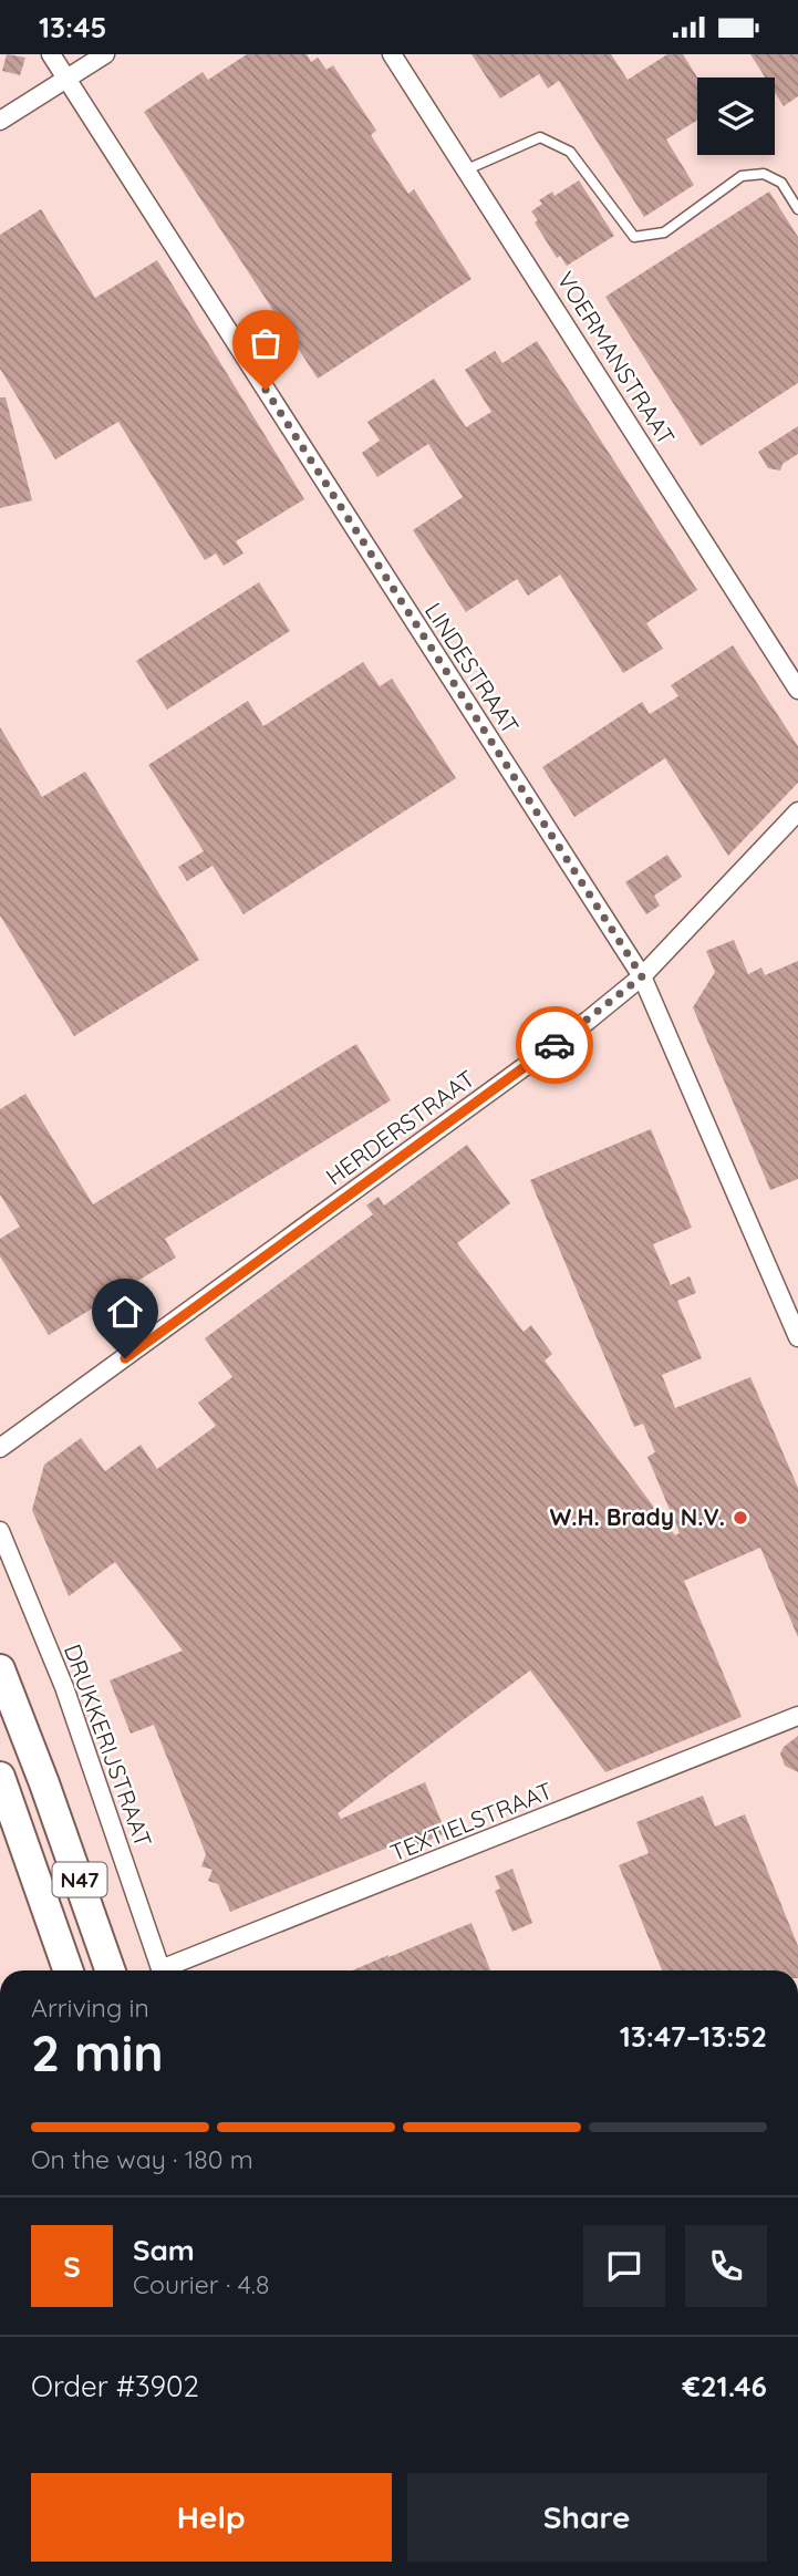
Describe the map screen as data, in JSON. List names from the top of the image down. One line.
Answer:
{"streets":{"highway":["N47"],"street":["VOERMANSTRAAT","LINDESTRAAT","HERDERSTRAAT","DRUKKERIJSTRAAT","TEXTIELSTRAAT"]},"crossings":[["LINDESTRAAT","HERDERSTRAAT"]],"places":["W.H. Brady N.V."],"page":{"status":"13:45","heading":["2 min","Arriving in","13:47–13:52"],"panel":["Sam","Courier · 4.8","Order #3902","€21.46"],"bar":"On the way · 180 m","round":"S","buttons":["Help","Share"]}}
